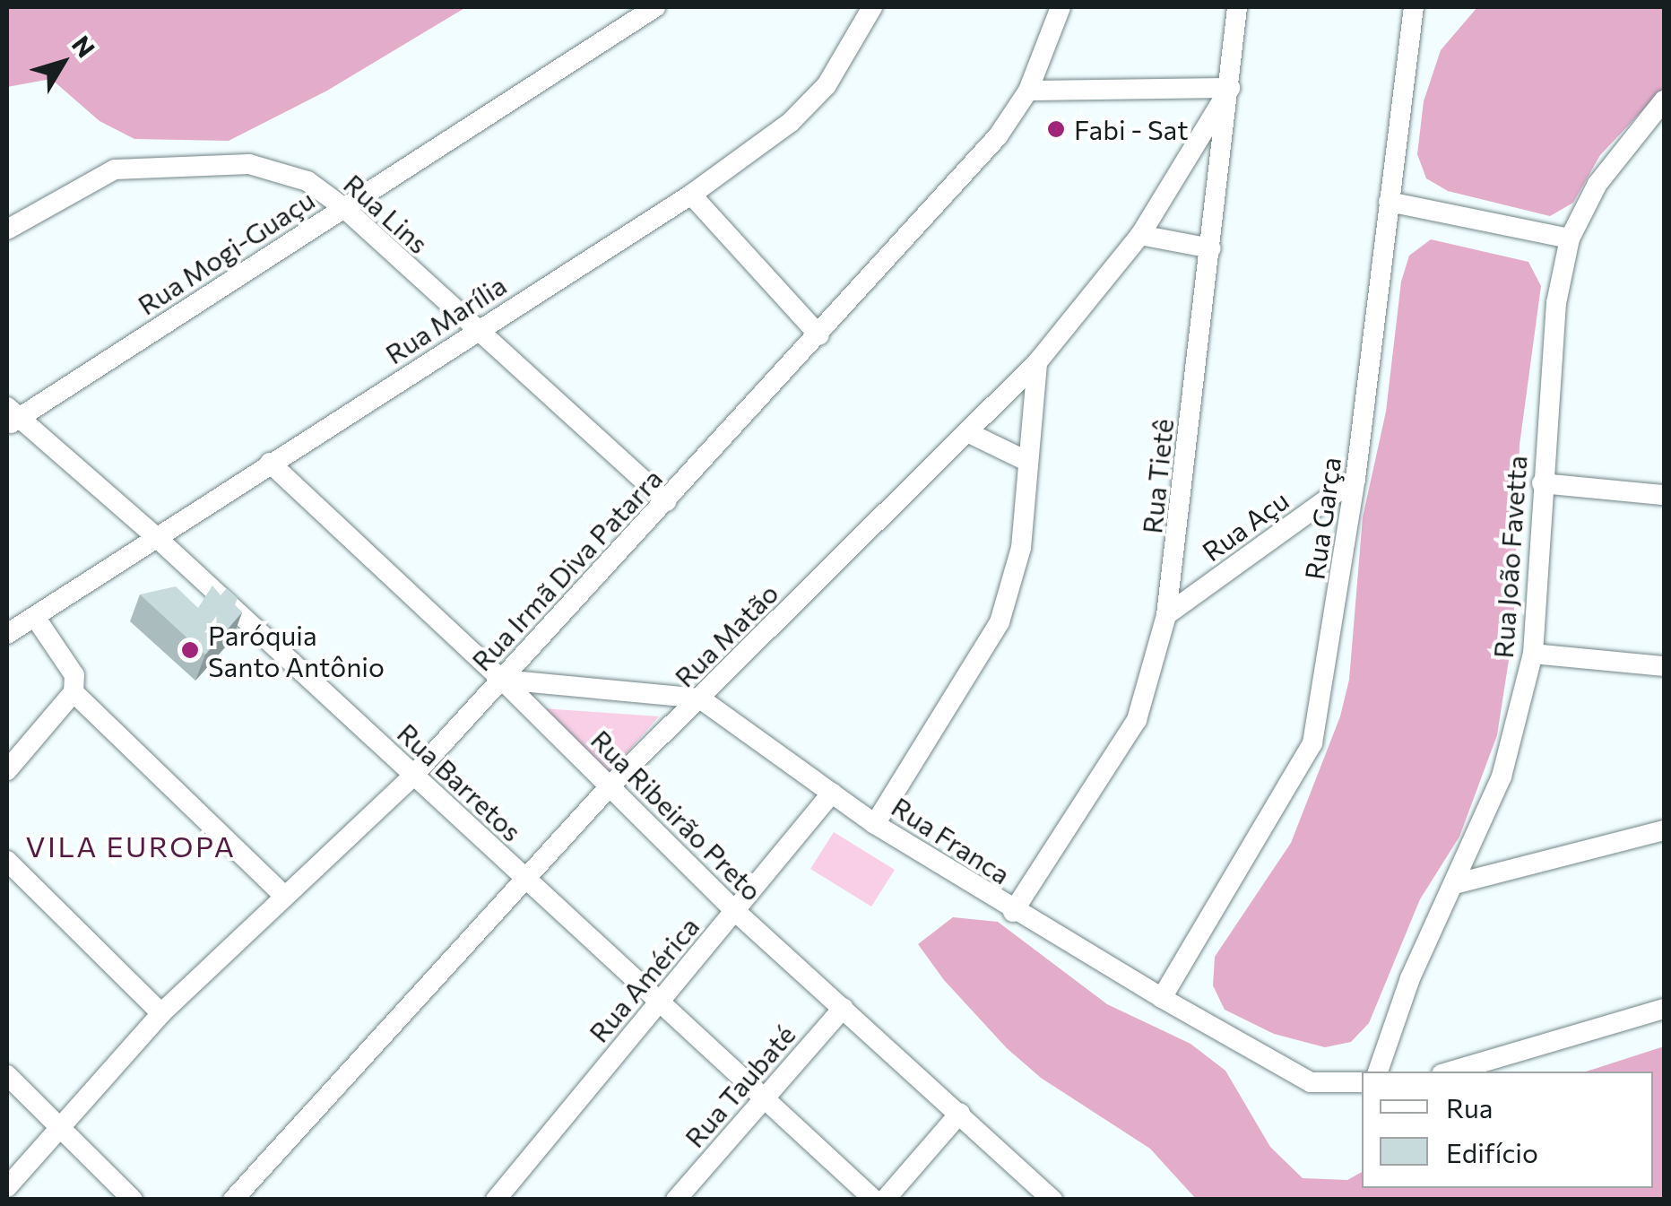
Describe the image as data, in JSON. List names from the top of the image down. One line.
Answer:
{"streets":{"street":["Rua Lins","Rua Mogi-Guaçu","Rua Marília","Rua Tietê","Rua Garça","Rua Açu","Rua João Favetta","Rua Irmã Diva Patarra","Rua Matão","Rua Barretos","Rua Ribeirão Preto","Rua Franca","Rua América","Rua Taubaté"]},"crossings":[["Rua Lins","Rua Mogi-Guaçu"],["Rua Lins","Rua Marília"],["Rua Lins","Rua Irmã Diva Patarra"],["Rua Mogi-Guaçu","Rua Barretos"],["Rua Marília","Rua Barretos"],["Rua Marília","Rua Ribeirão Preto"],["Rua Tietê","Rua Açu"],["Rua Tietê","Rua Matão"],["Rua Tietê","Rua Franca"],["Rua Garça","Rua Açu"],["Rua Garça","Rua Franca"],["Rua Irmã Diva Patarra","Rua Barretos"],["Rua Irmã Diva Patarra","Rua Ribeirão Preto"],["Rua Irmã Diva Patarra","Rua Franca"],["Rua Matão","Rua Barretos"],["Rua Matão","Rua Ribeirão Preto"],["Rua Matão","Rua Franca"],["Rua Barretos","Rua América"],["Rua Barretos","Rua Taubaté"],["Rua Ribeirão Preto","Rua Franca"],["Rua Ribeirão Preto","Rua América"],["Rua Ribeirão Preto","Rua Taubaté"],["Rua Franca","Rua América"]],"districts":["VILA EUROPA"],"places":["Fabi - Sat","Paróquia Santo Antônio"],"legend":["Rua","Edifício"],"north":"top right"}
